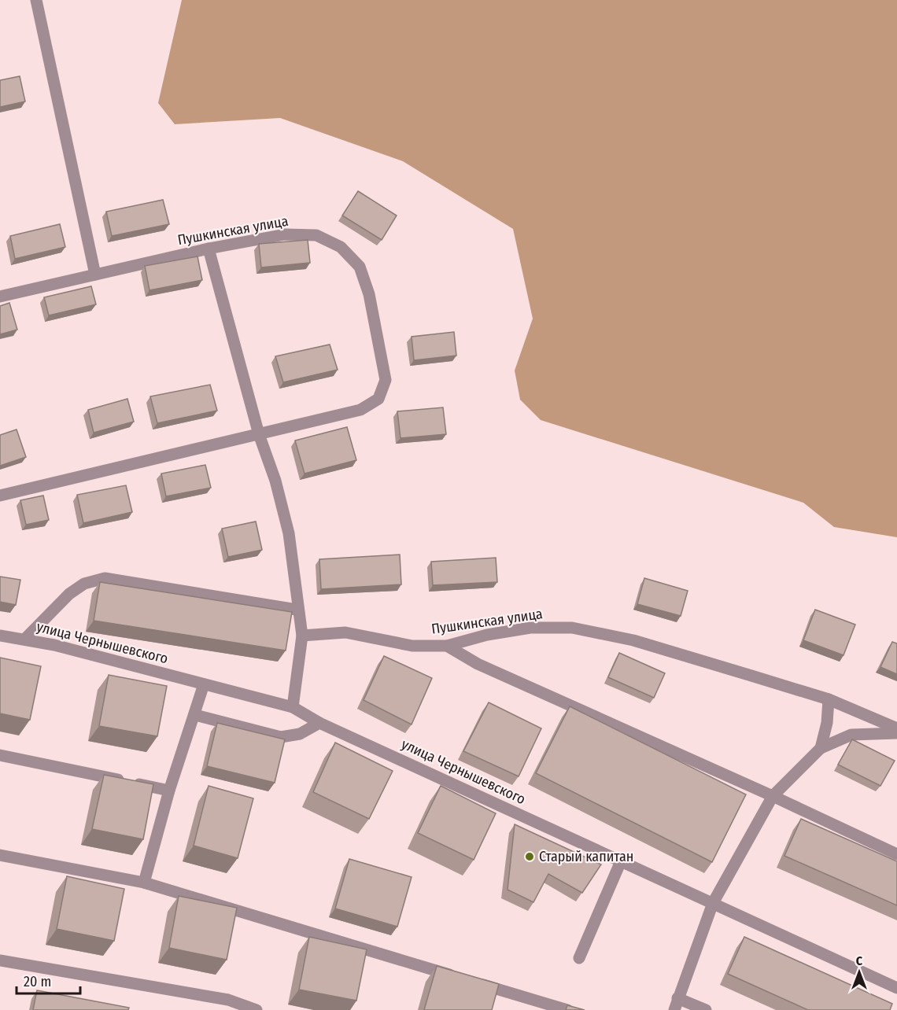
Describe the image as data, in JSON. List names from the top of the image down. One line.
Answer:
{"streets":{"street":["Пушкинская улица","улица Чернышевского"]},"places":["Старый капитан"],"scale_bar":"20 m","north":"top"}
